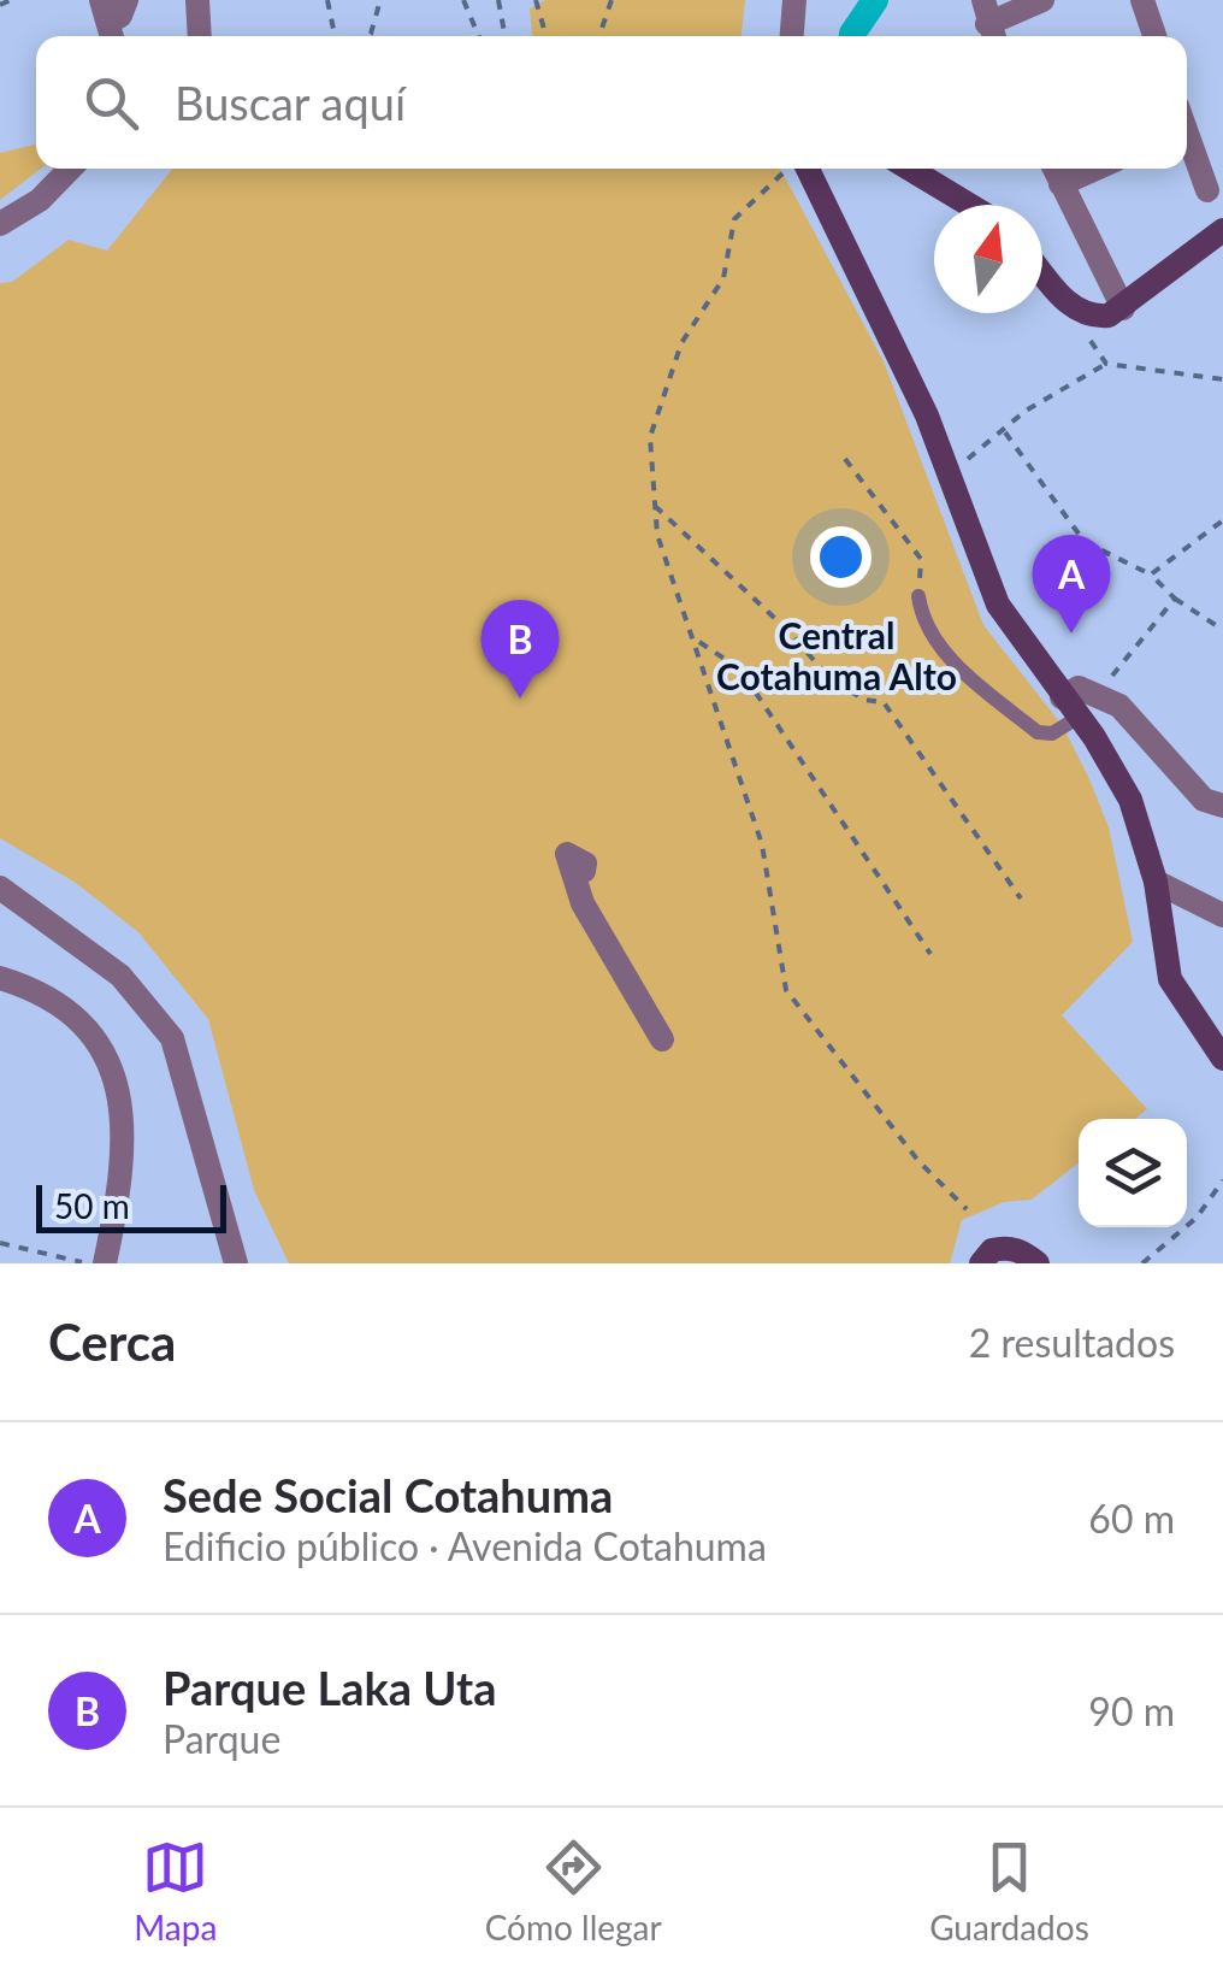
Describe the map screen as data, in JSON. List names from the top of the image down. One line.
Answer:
{"districts":["Central Cotahuma Alto"],"scale_bar":"50 m","north":"top","page":{"search":"Buscar aquí","pins":["A","B"],"scale":"50 m","heading":["Cerca","2 resultados"],"list":[{"mark":"A","name":"Sede Social Cotahuma","note":"Edificio público · Avenida Cotahuma","value":"60 m"},{"mark":"B","name":"Parque Laka Uta","note":"Parque","value":"90 m"}],"nav":["Mapa","Cómo llegar","Guardados"]}}
